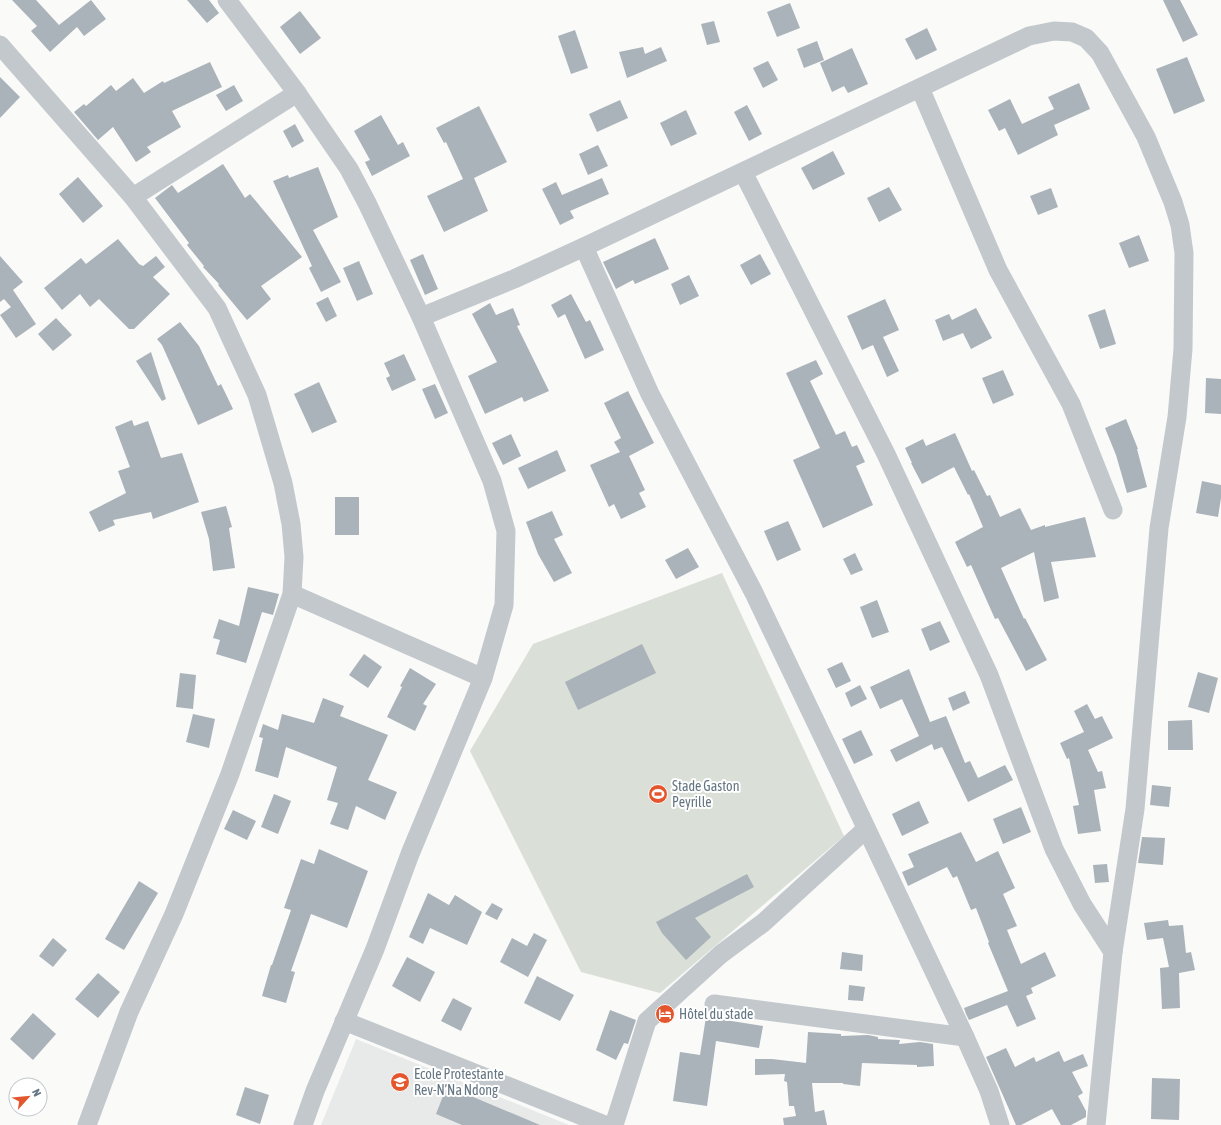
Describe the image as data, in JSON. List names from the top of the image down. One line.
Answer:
{"places":{"sports":["Stade Gaston Peyrille"],"hotel":["Hôtel du stade"],"school or university":["Ecole Protestante Rev-N’Na Ndong"]},"north":"top right"}
